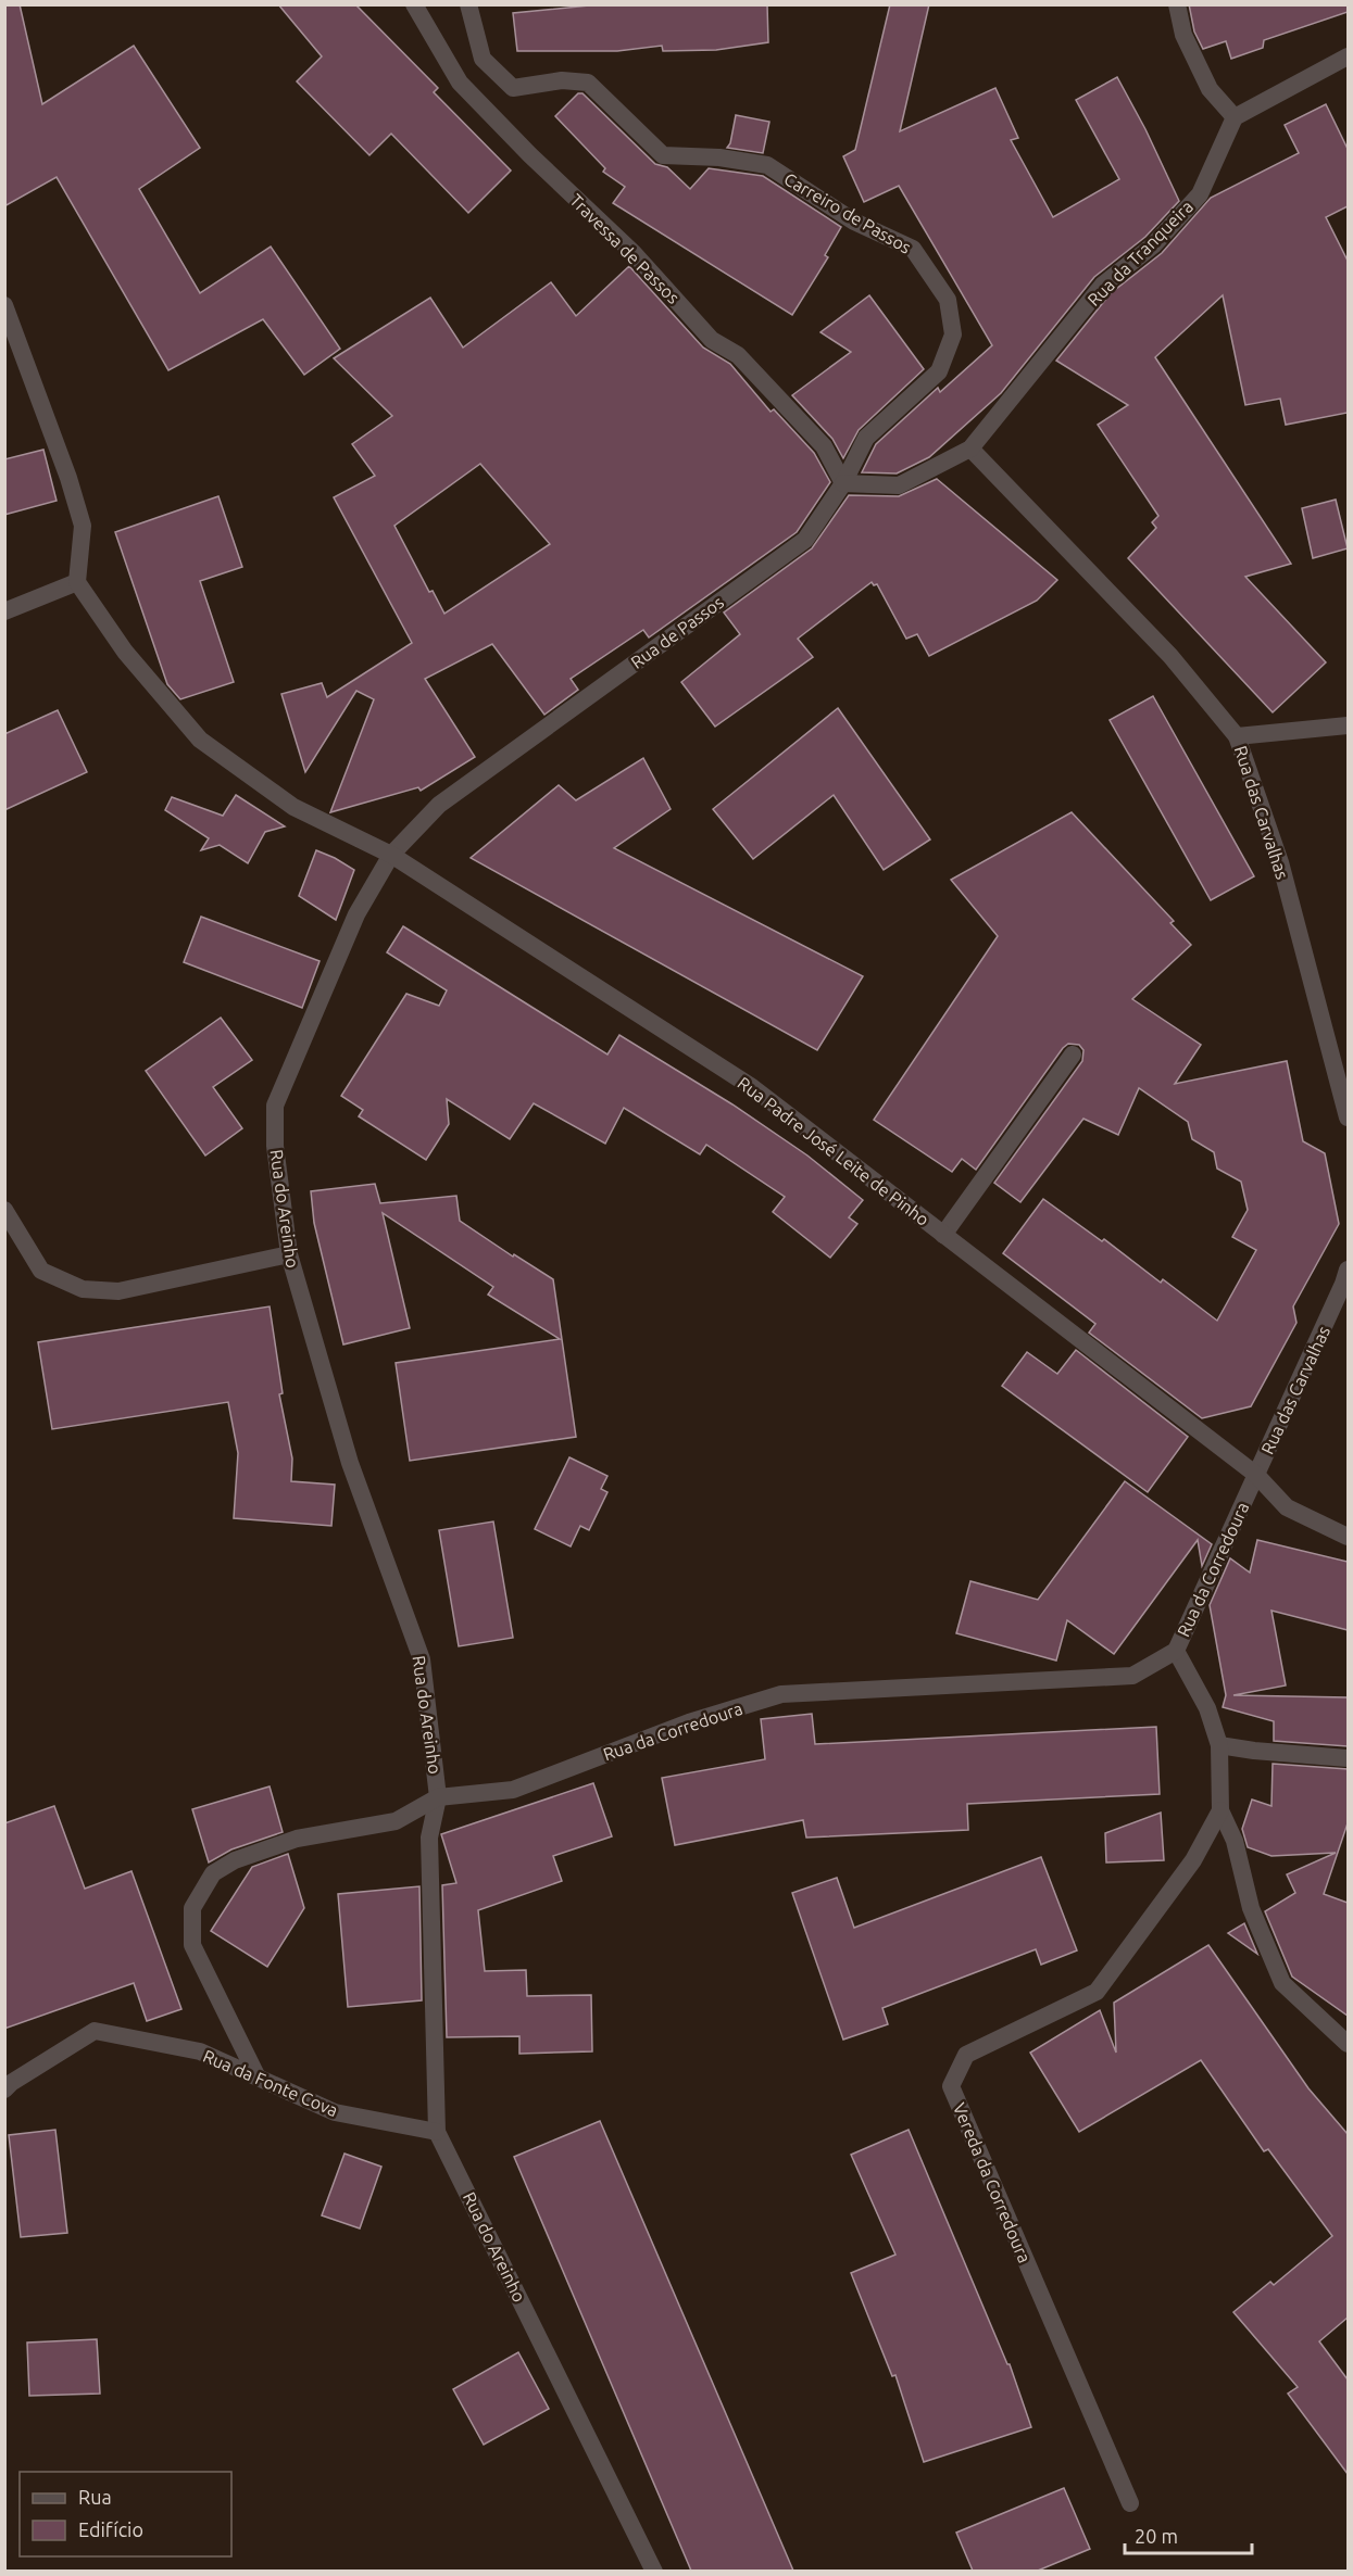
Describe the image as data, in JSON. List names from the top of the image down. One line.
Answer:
{"streets":{"street":["Carreiro de Passos","Travessa de Passos","Rua da Tranqueira","Rua de Passos","Rua das Carvalhas","Rua Padre José Leite de Pinho","Rua do Areinho","Rua da Corredoura","Rua da Fonte Cova","Vereda da Corredoura"]},"crossings":[["Carreiro de Passos","Travessa de Passos"],["Carreiro de Passos","Rua de Passos"],["Travessa de Passos","Rua de Passos"],["Rua da Tranqueira","Rua das Carvalhas"],["Rua de Passos","Rua Padre José Leite de Pinho"],["Rua de Passos","Rua do Areinho"],["Rua das Carvalhas","Rua Padre José Leite de Pinho"],["Rua das Carvalhas","Rua da Corredoura"],["Rua Padre José Leite de Pinho","Rua do Areinho"],["Rua Padre José Leite de Pinho","Rua da Corredoura"],["Rua do Areinho","Rua da Corredoura"],["Rua do Areinho","Rua da Fonte Cova"],["Rua da Corredoura","Rua da Fonte Cova"]],"legend":["Rua","Edifício"],"scale_bar":"20 m"}
